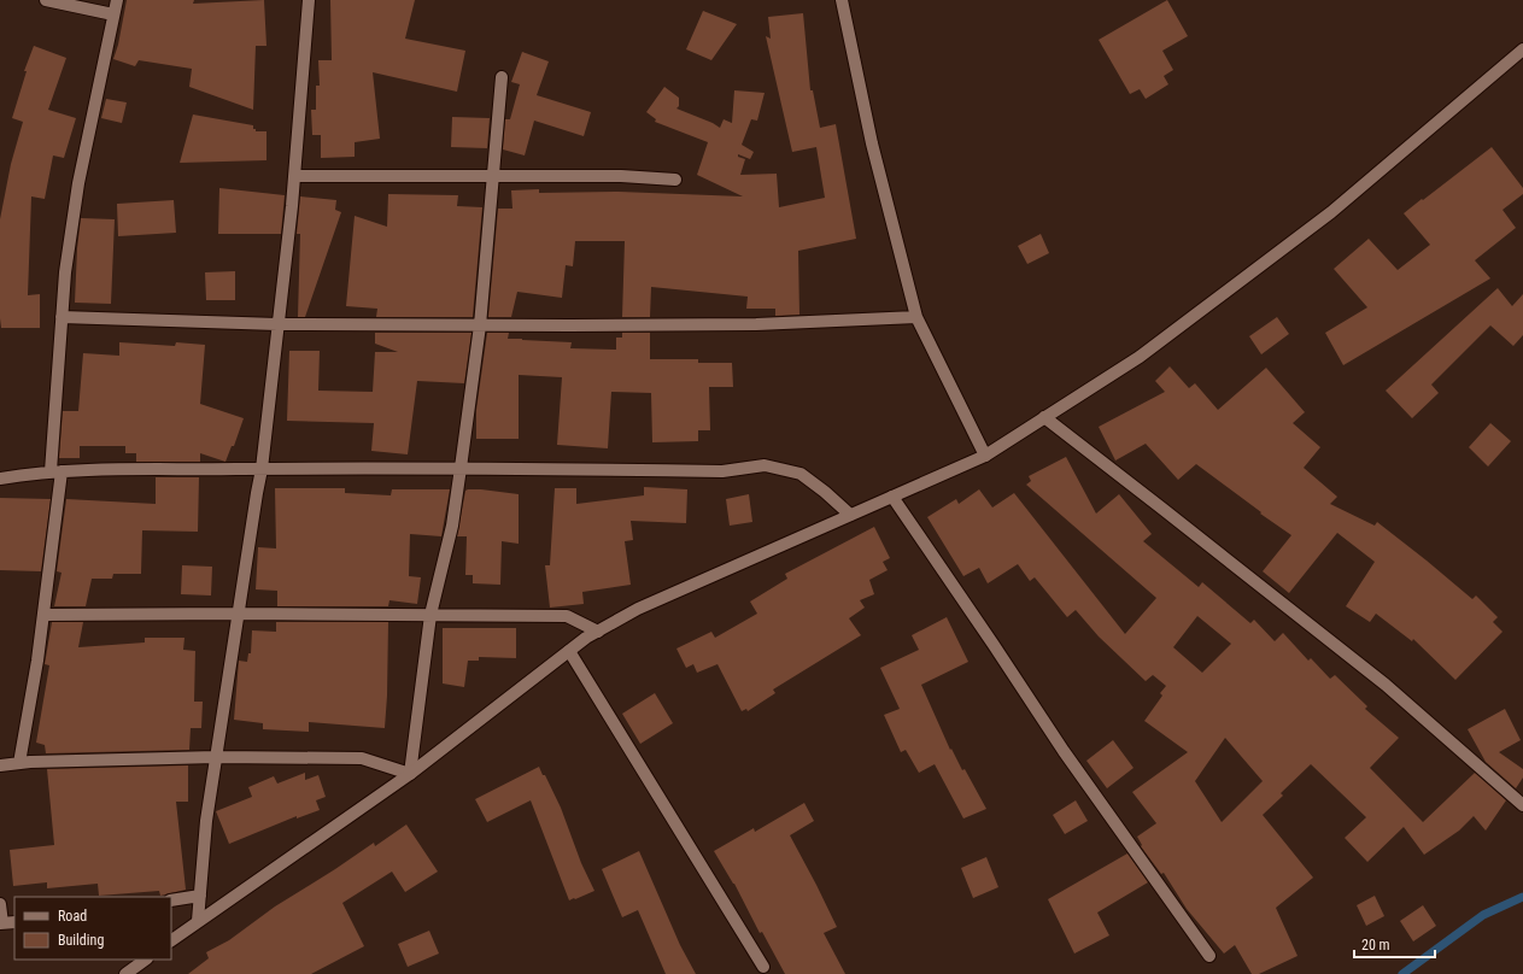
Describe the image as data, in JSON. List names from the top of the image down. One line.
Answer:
{"legend":["Road","Building"],"scale_bar":"20 m"}
